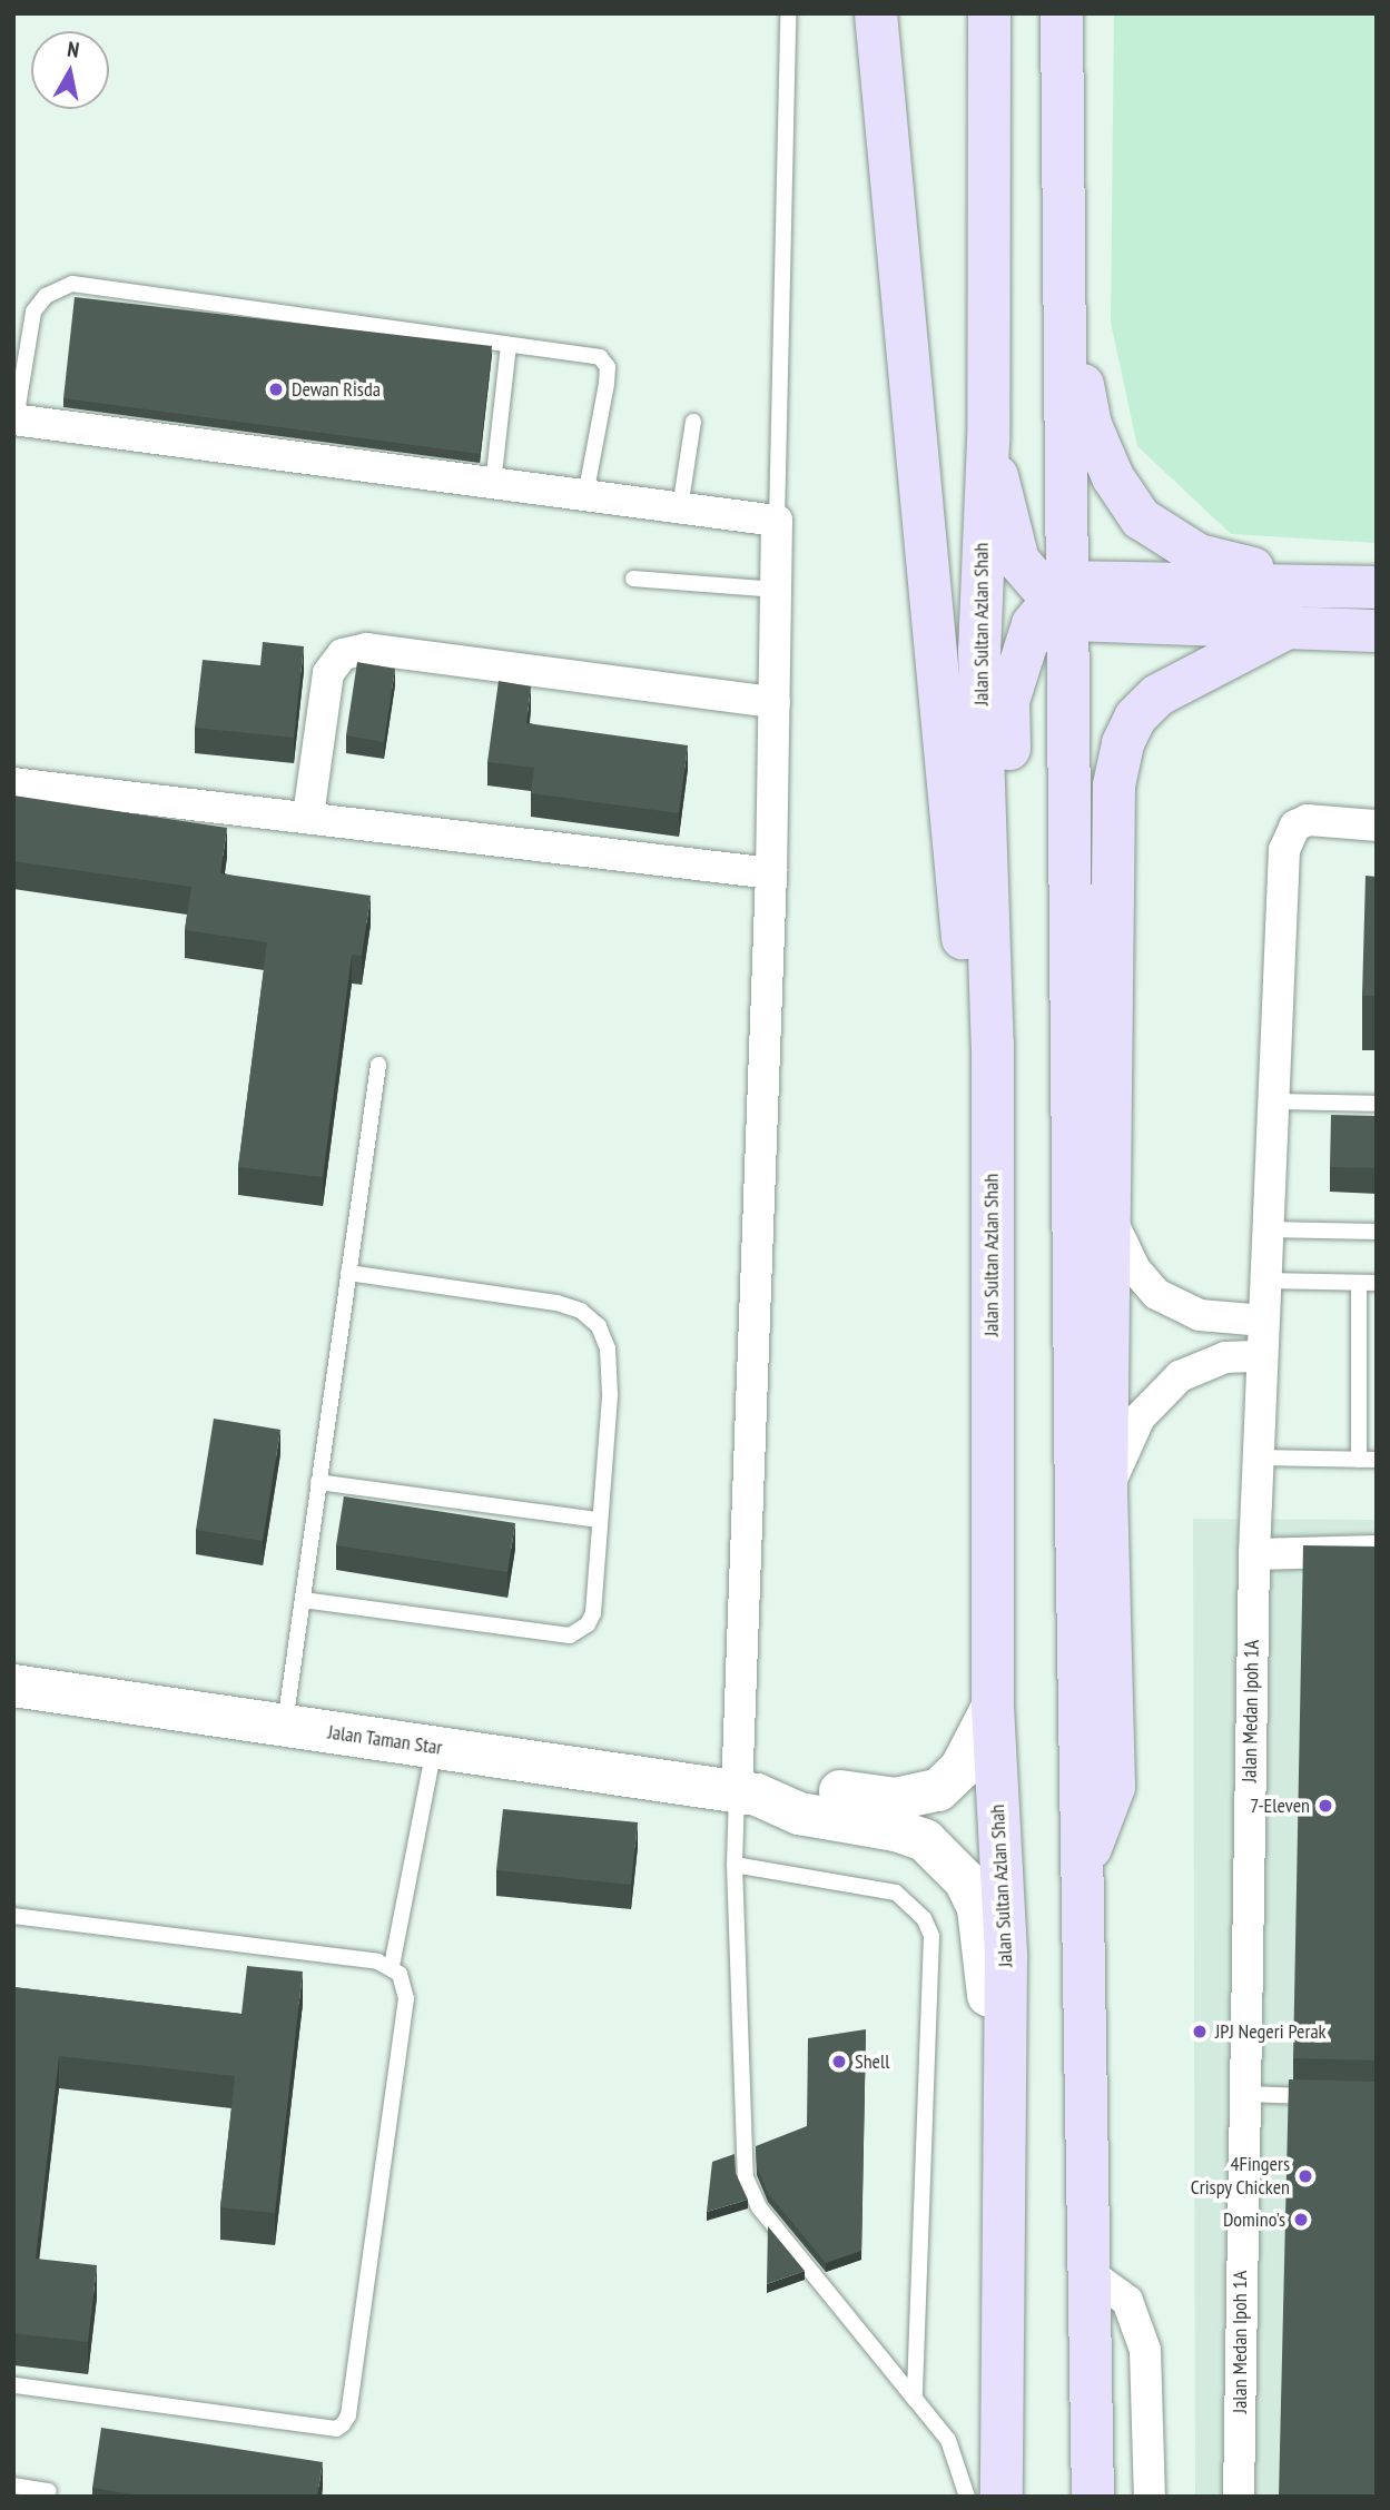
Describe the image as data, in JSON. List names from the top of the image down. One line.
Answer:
{"streets":{"main road":["Jalan Sultan Azlan Shah"],"street":["Jalan Medan Ipoh 1A","Jalan Taman Star"]},"crossings":[["Jalan Sultan Azlan Shah","Jalan Taman Star"]],"places":["Dewan Risda","7-Eleven","JPJ Negeri Perak","Shell","4Fingers Crispy Chicken","Domino's"],"north":"top"}
